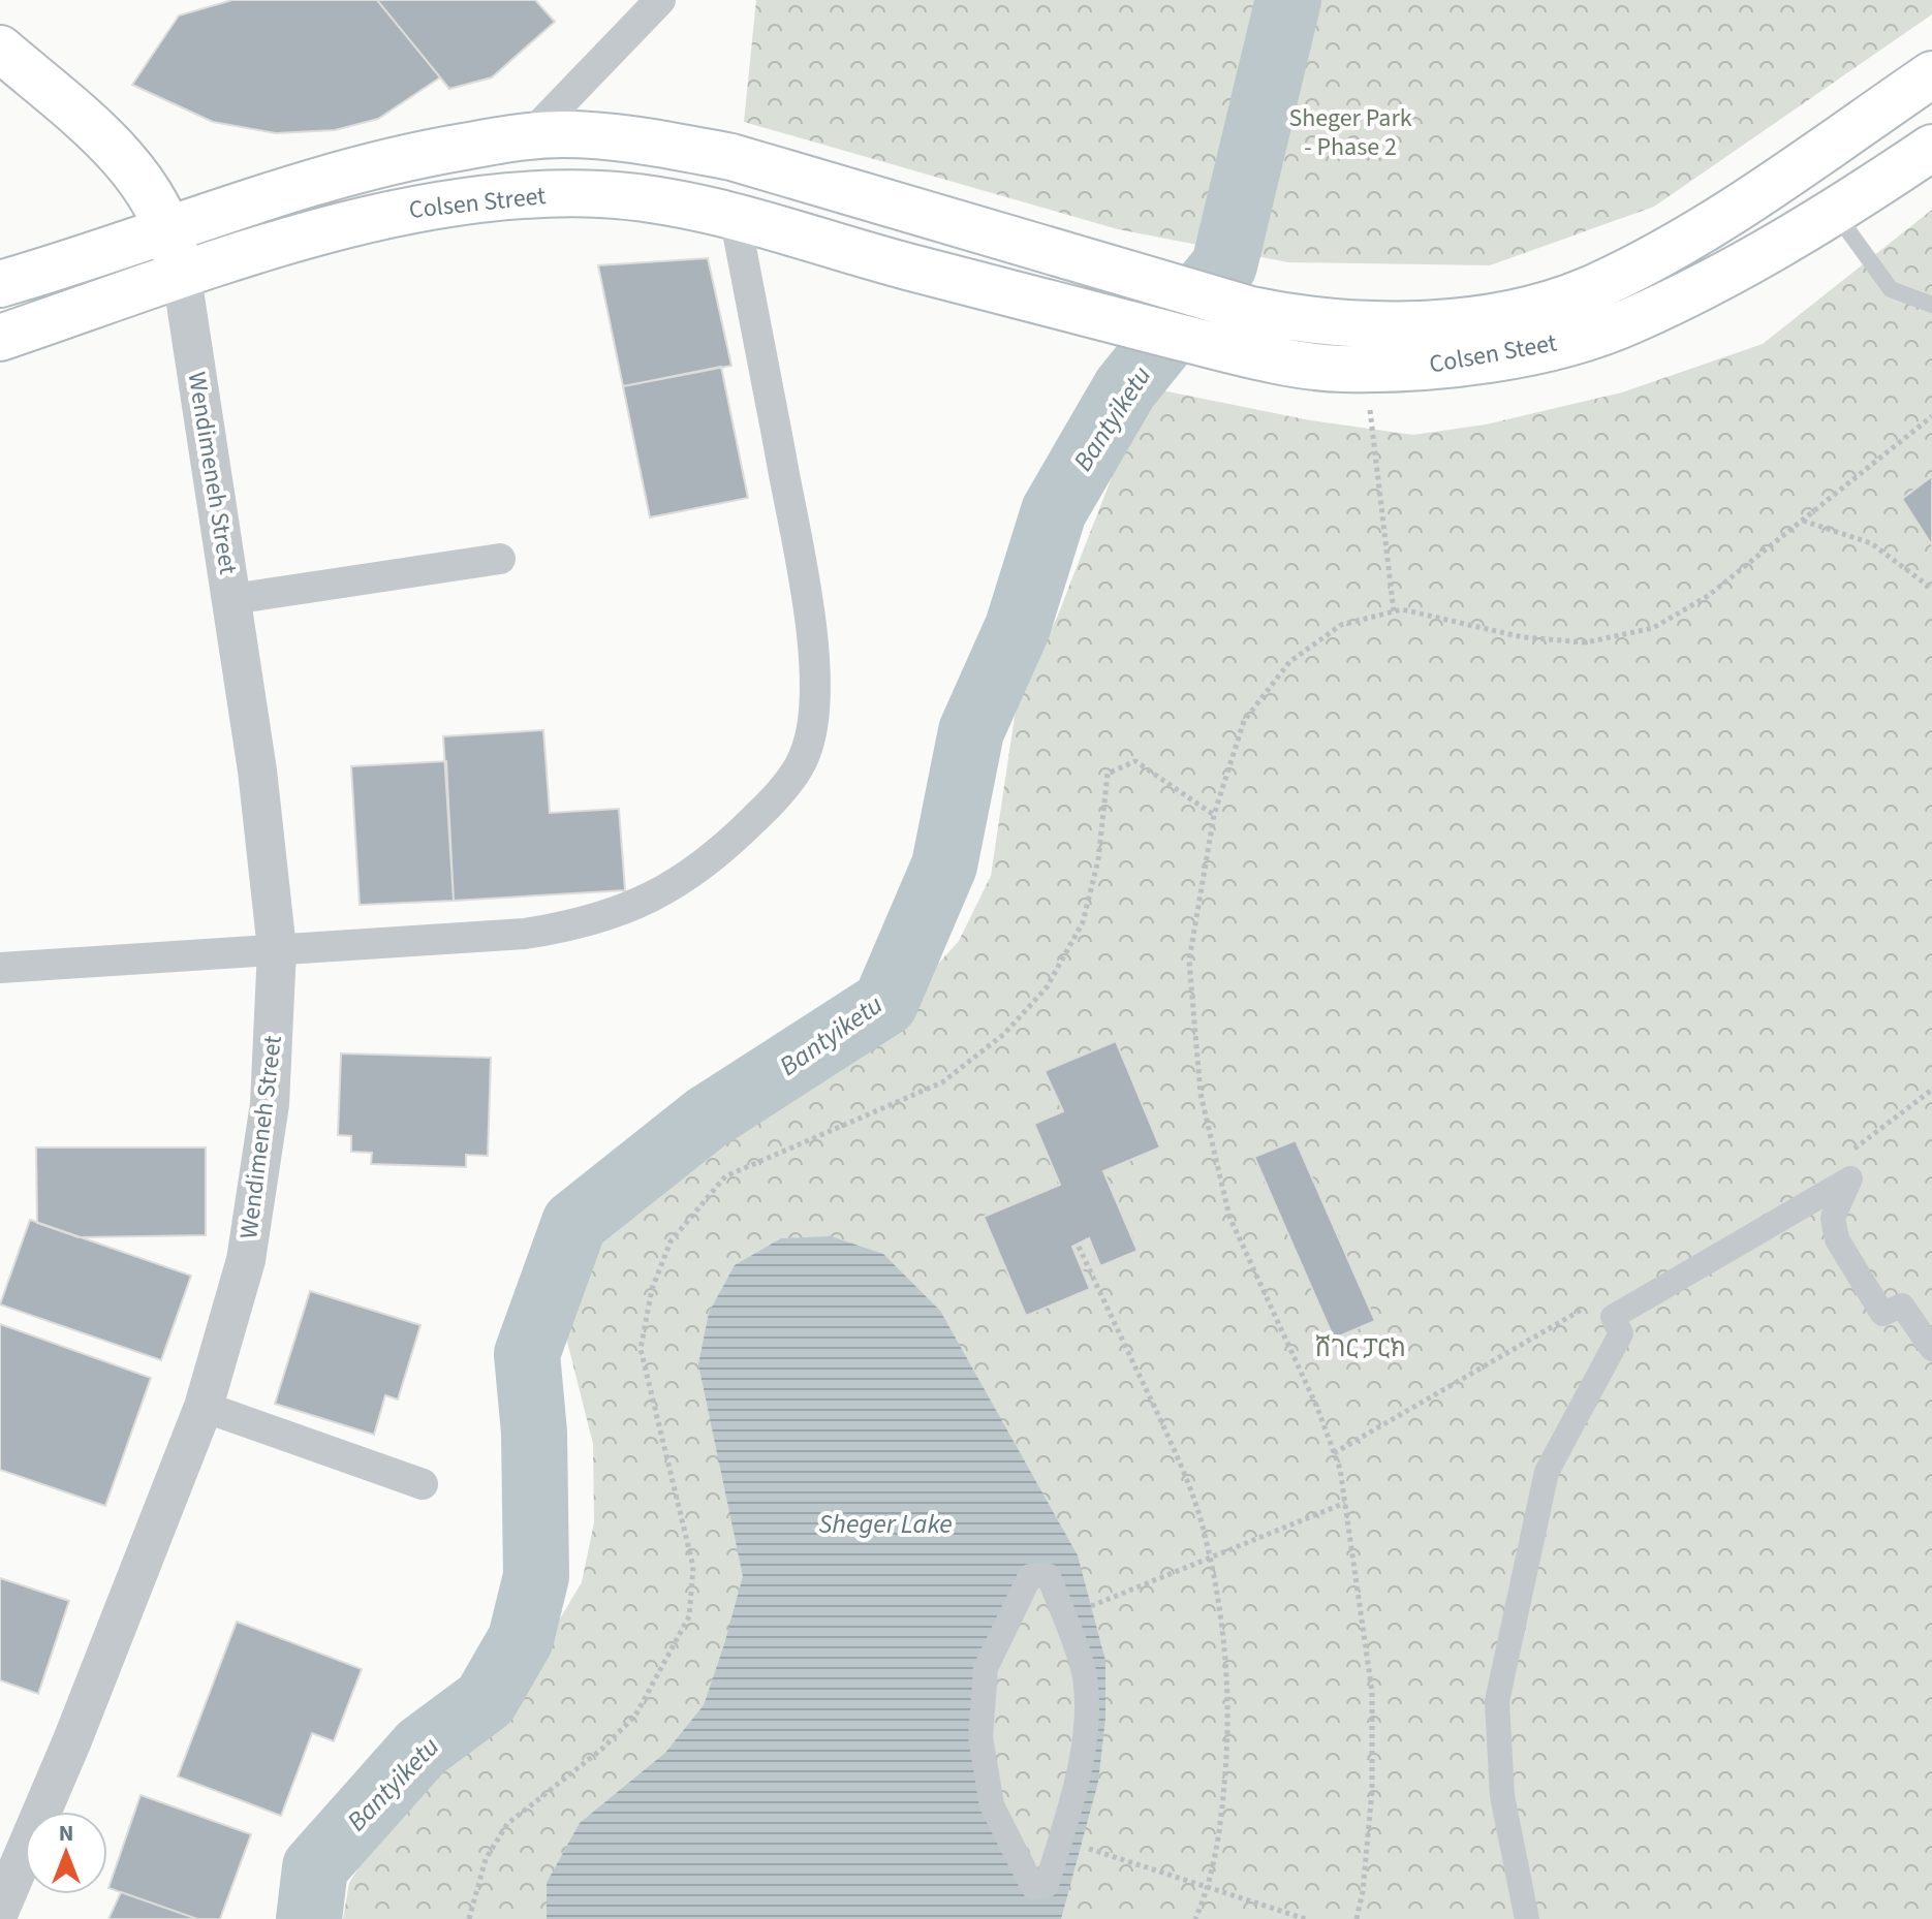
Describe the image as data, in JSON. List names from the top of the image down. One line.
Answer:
{"streets":{"main road":["Colsen Street","Colsen Steet"],"street":["Wendimeneh Street"]},"crossings":[["Colsen Street","Colsen Steet"],["Colsen Street","Wendimeneh Street"]],"water":["Bantyiketu","Sheger Lake"],"parks":["Sheger Park - Phase 2","ሸገር ፓርክ"],"north":"top"}
